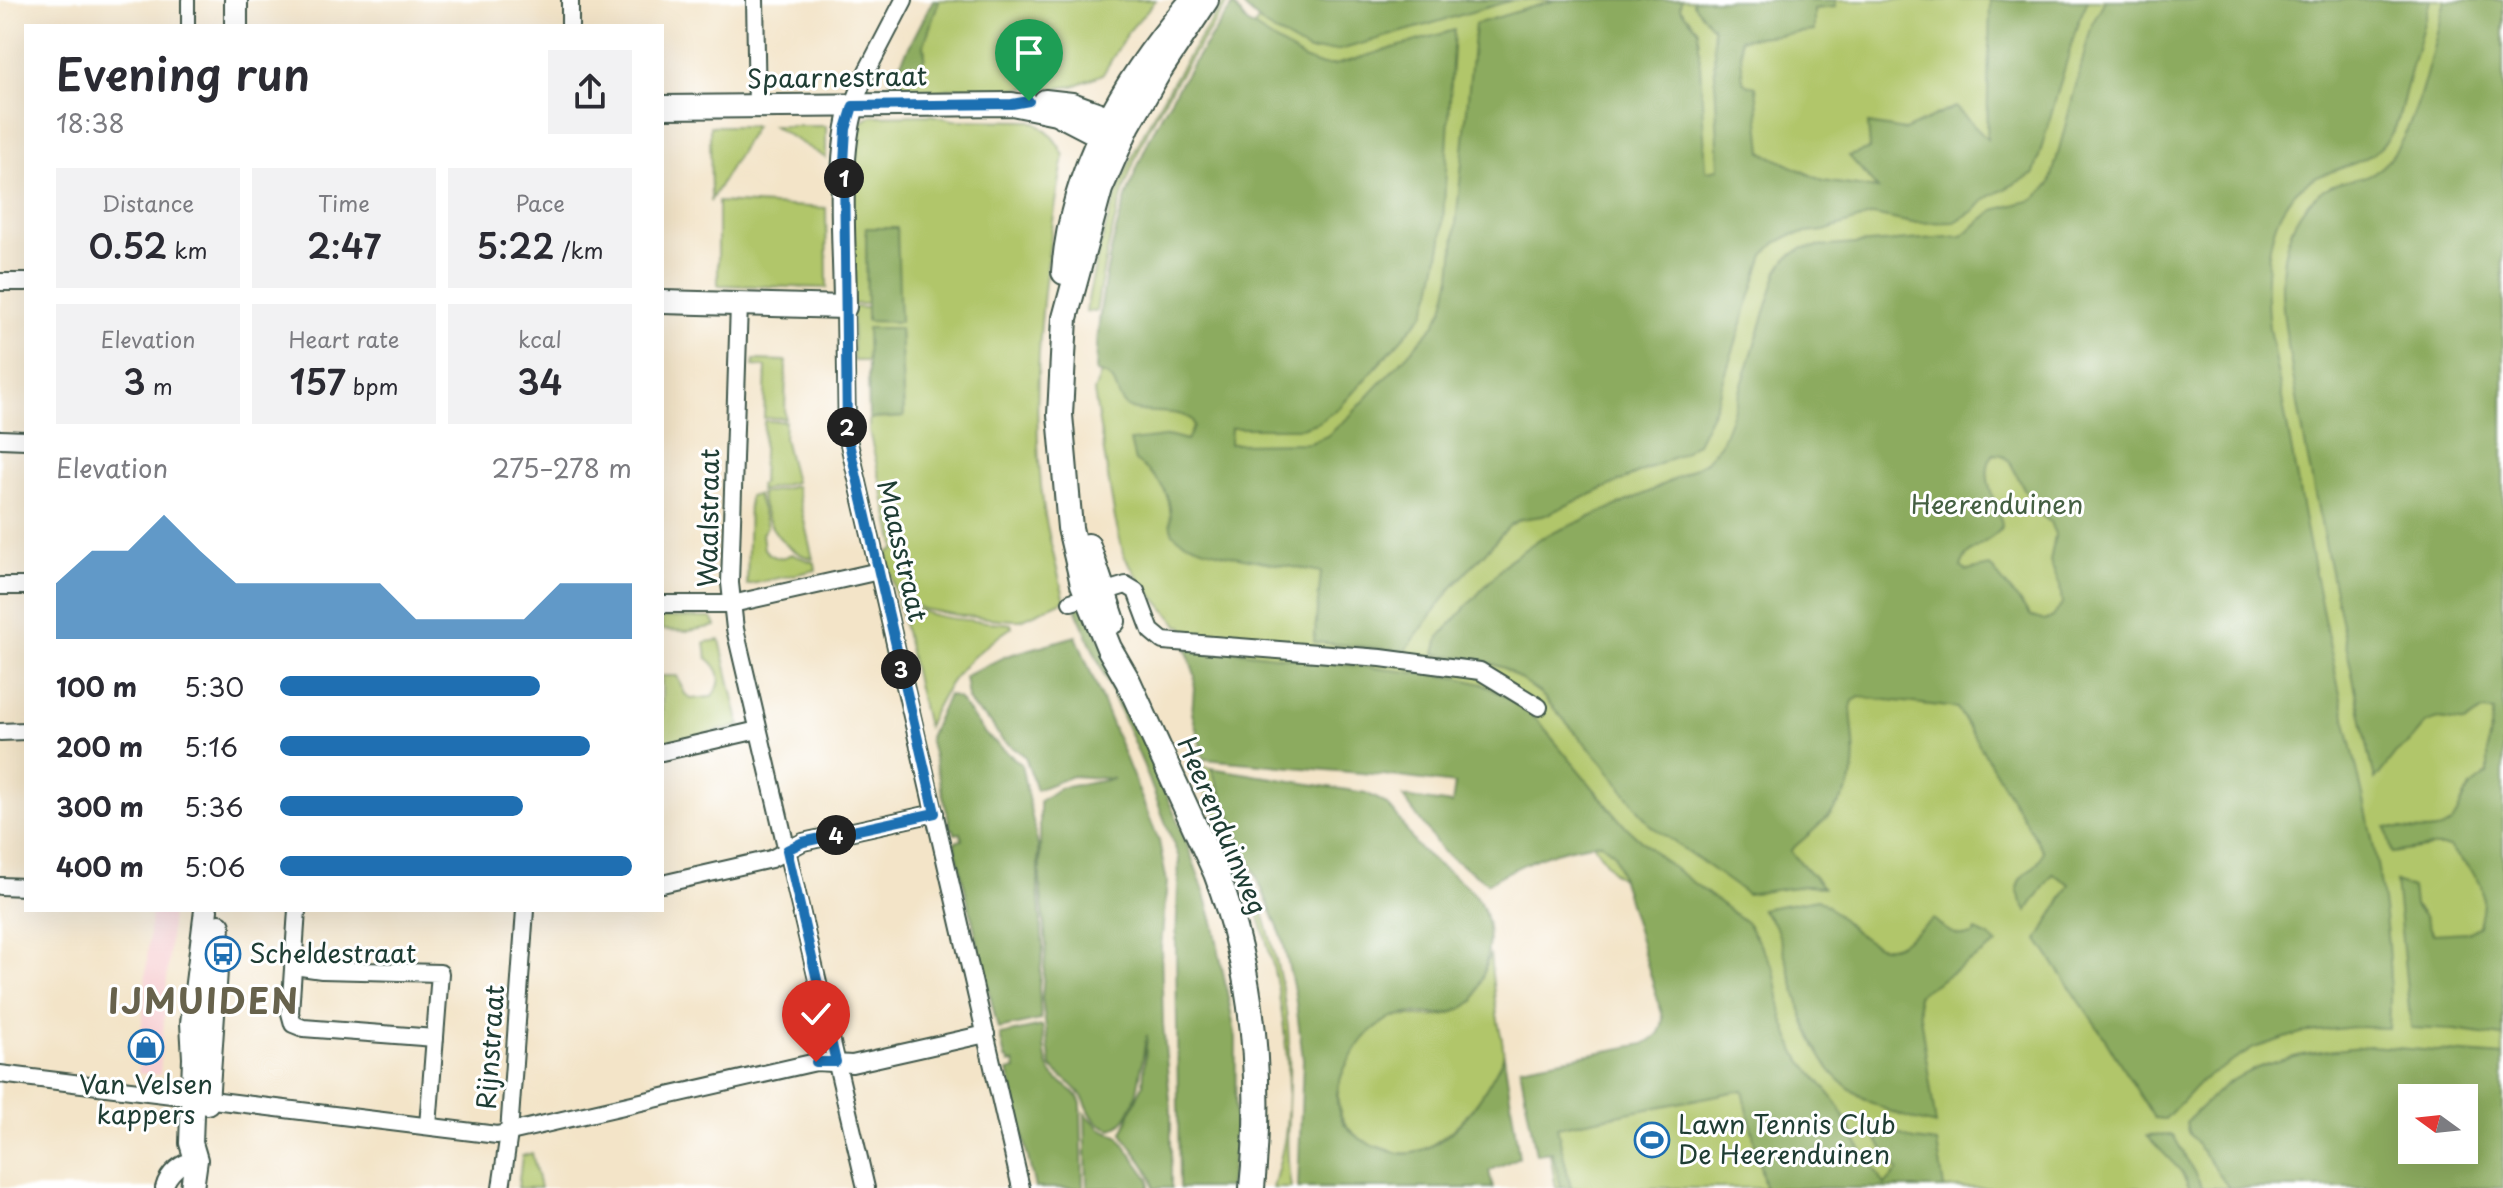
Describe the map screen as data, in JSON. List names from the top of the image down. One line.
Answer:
{"streets":{"main road":["Heerenduinweg"],"street":["Spaarnestraat","Waalstraat","Maasstraat","Rijnstraat"]},"crossings":[["Spaarnestraat","Maasstraat"],["Spaarnestraat","Heerenduinweg"]],"districts":["IJMUIDEN"],"parks":["Heerenduinen"],"places":{"bus stop":["Scheldestraat"],"shop":["Van Velsen kappers"],"sports":["Lawn Tennis Club De Heerenduinen"]},"north":"left","page":{"heading":["Evening run","18:38"],"pins":["1","2","3","4"],"stats":[["Distance","0.52 km"],["Time","2:47"],["Pace","5:22 /km"],["Elevation","3 m"],["Heart rate","157 bpm"],["kcal","34"]],"chart":["Elevation","275–278 m"],"list":[{"name":"100 m","note":"5:30"},{"name":"200 m","note":"5:16"},{"name":"300 m","note":"5:36"},{"name":"400 m","note":"5:06"}]}}
